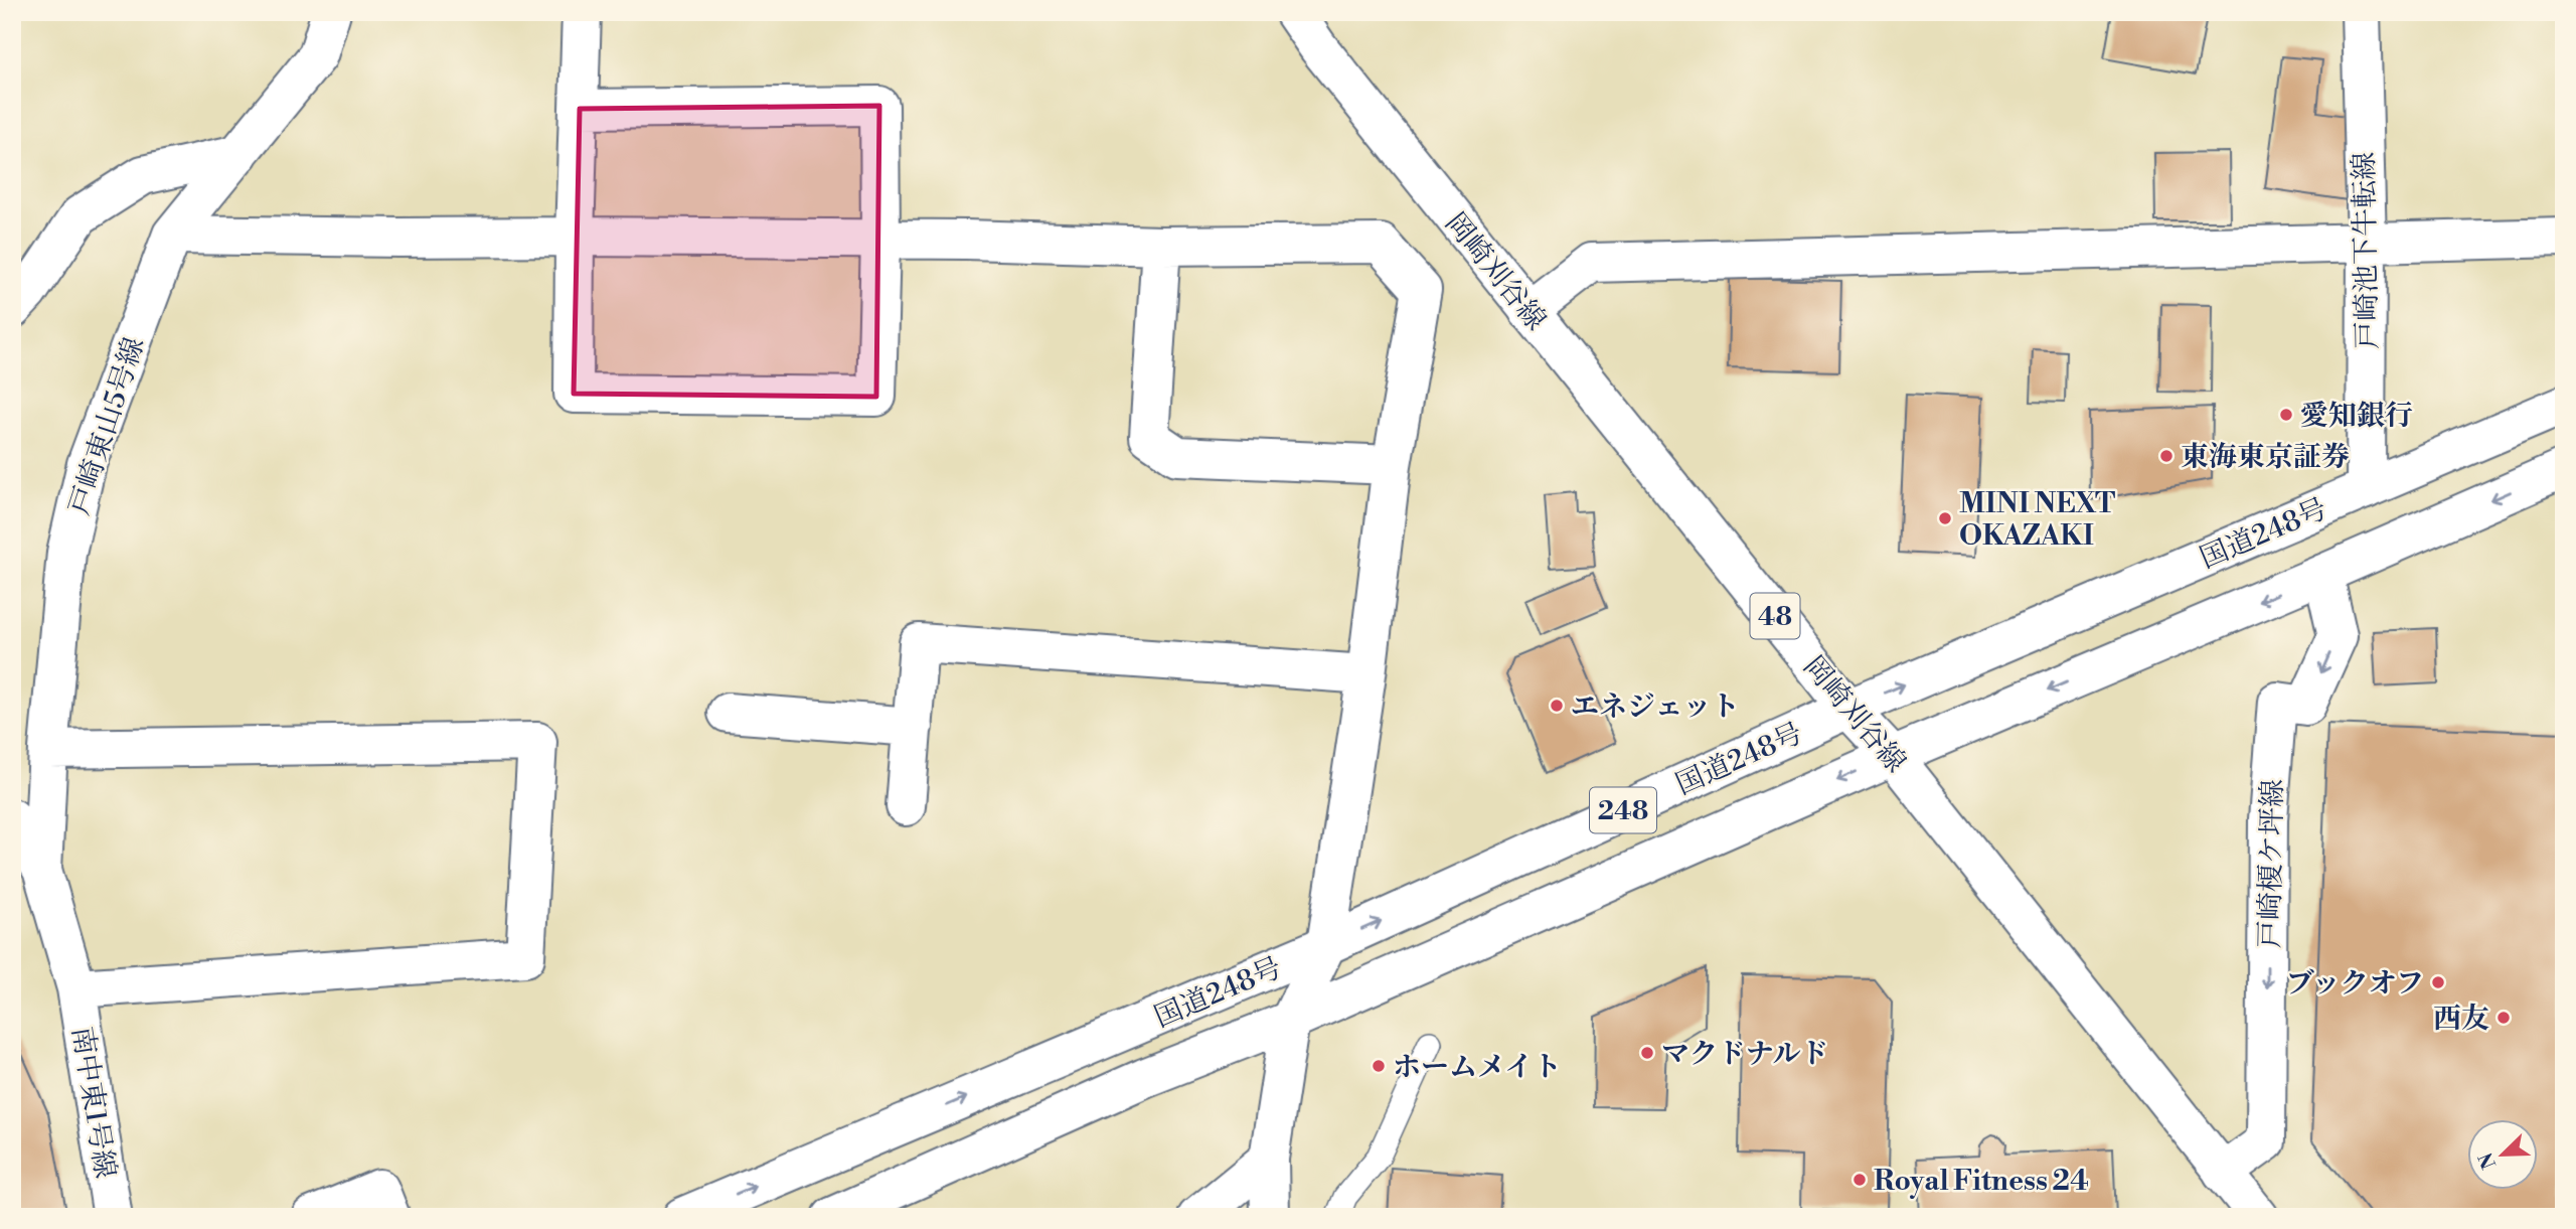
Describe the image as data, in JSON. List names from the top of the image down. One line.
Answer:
{"streets":{"main road":["戸崎池下牛転線","岡崎刈谷線","戸崎東山5号線","国道248号","48","248","戸崎榎ケ坪線","南中東1号線"]},"crossings":[["戸崎池下牛転線","国道248号"],["岡崎刈谷線","国道248号"],["岡崎刈谷線","戸崎榎ケ坪線"],["戸崎東山5号線","南中東1号線"],["国道248号","戸崎榎ケ坪線"]],"one_way":["戸崎榎ケ坪線"],"places":["愛知銀行","東海東京証券","MINI NEXT OKAZAKI","エネジェット","ブックオフ","西友","マクドナルド","ホームメイト","Royal Fitness 24"],"north":"bottom left"}
